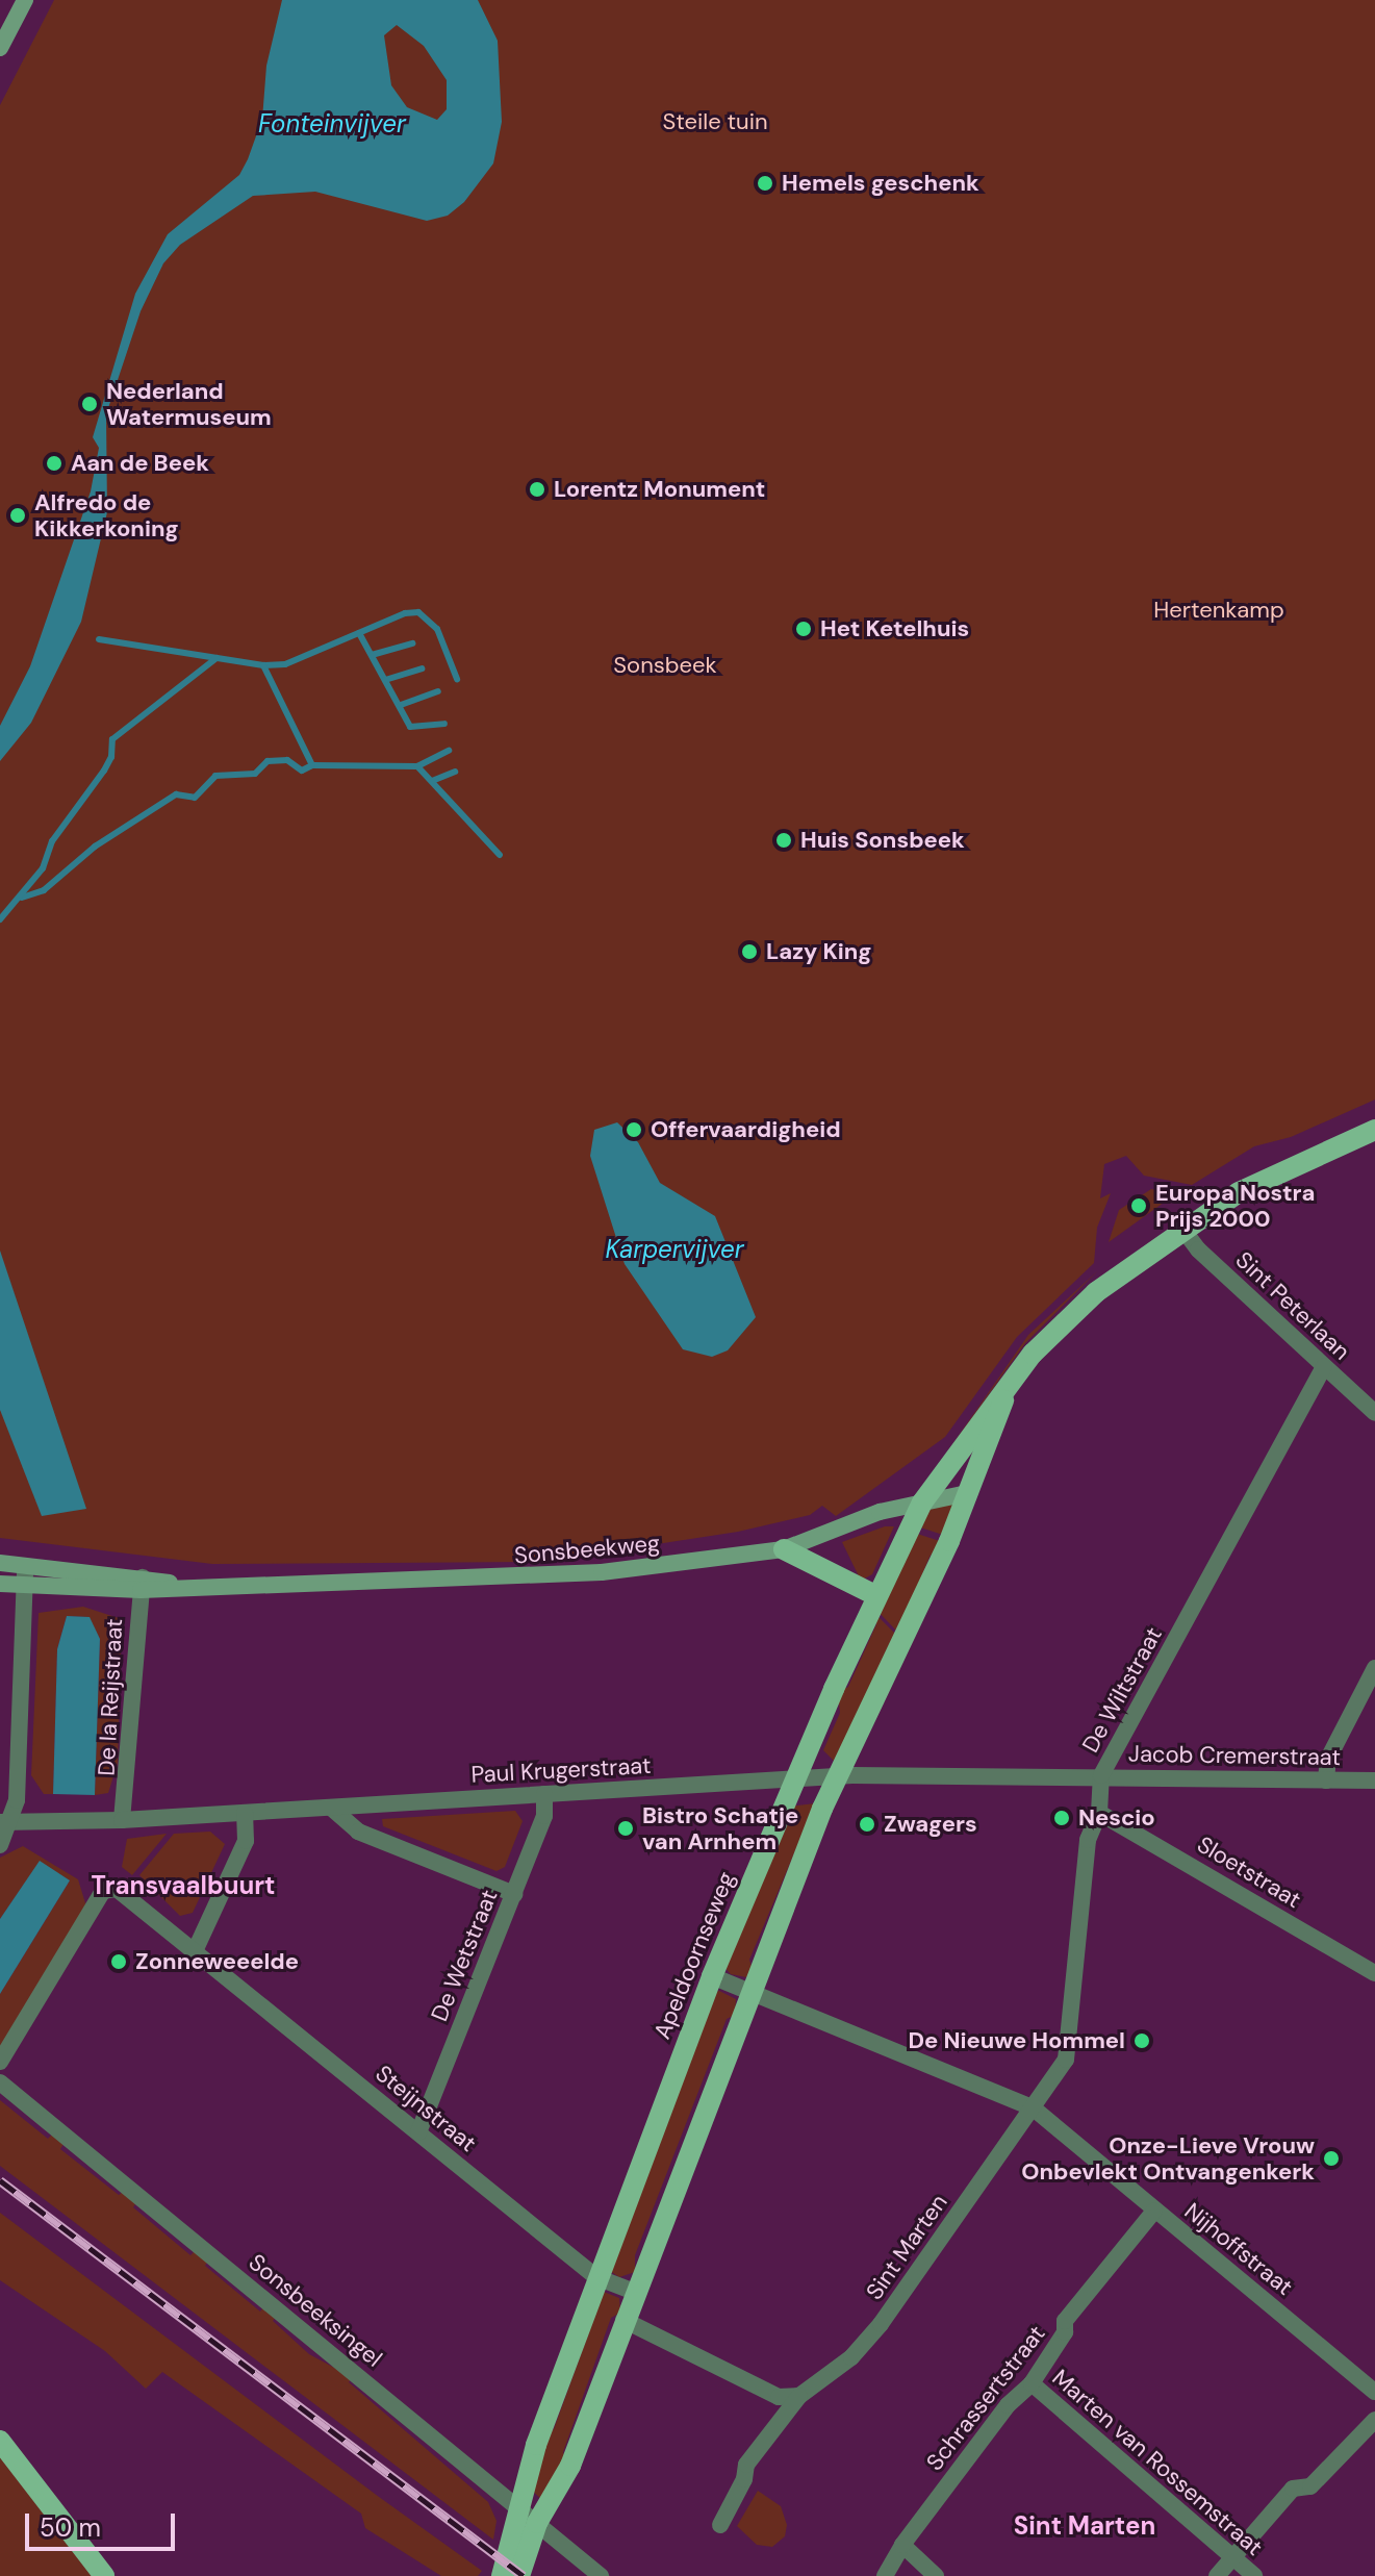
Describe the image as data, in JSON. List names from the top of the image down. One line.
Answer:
{"streets":{"main road":["Sonsbeekweg","Apeldoornseweg"],"street":["Sint Peterlaan","De Wiltstraat","De la Reijstraat","Jacob Cremerstraat","Paul Krugerstraat","Sloetstraat","De Wetstraat","Steijnstraat","Sint Marten","Nijhoffstraat","Sonsbeeksingel","Schrassertstraat","Marten van Rossemstraat"]},"crossings":[["Sint Peterlaan","De Wiltstraat"],["Sint Peterlaan","Apeldoornseweg"],["Sonsbeekweg","De la Reijstraat"],["Sonsbeekweg","Apeldoornseweg"],["De Wiltstraat","Jacob Cremerstraat"],["De Wiltstraat","Sloetstraat"],["De Wiltstraat","Sint Marten"],["De Wiltstraat","Nijhoffstraat"],["De la Reijstraat","Paul Krugerstraat"],["Jacob Cremerstraat","Paul Krugerstraat"],["Jacob Cremerstraat","Apeldoornseweg"],["Paul Krugerstraat","De Wetstraat"],["Paul Krugerstraat","Apeldoornseweg"],["De Wetstraat","Steijnstraat"],["Apeldoornseweg","Steijnstraat"],["Apeldoornseweg","Nijhoffstraat"],["Apeldoornseweg","Sonsbeeksingel"],["Sint Marten","Nijhoffstraat"],["Nijhoffstraat","Schrassertstraat"],["Schrassertstraat","Marten van Rossemstraat"]],"districts":["Transvaalbuurt","Sint Marten"],"water":["Fonteinvijver","Karpervijver"],"parks":["Steile tuin","Hertenkamp","Sonsbeek"],"places":["Hemels geschenk","Nederland Watermuseum","Aan de Beek","Lorentz Monument","Alfredo de Kikkerkoning","Het Ketelhuis","Huis Sonsbeek","Lazy King","Offervaardigheid","Europa Nostra Prijs 2000","Nescio","Zwagers","Bistro Schatje van Arnhem","Zonneweeelde","De Nieuwe Hommel","Onze-Lieve Vrouw Onbevlekt Ontvangenkerk"],"scale_bar":"50 m"}
